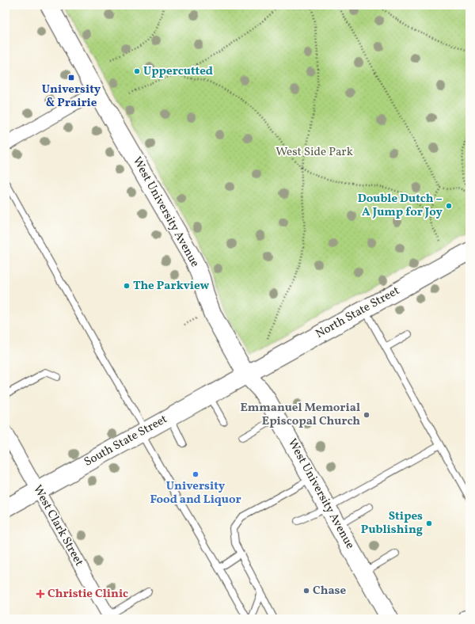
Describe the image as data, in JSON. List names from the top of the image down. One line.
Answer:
{"streets":{"main road":["West University Avenue","North State Street","South State Street"],"street":["West Clark Street"]},"crossings":[["West University Avenue","North State Street"],["West University Avenue","South State Street"],["North State Street","South State Street"],["South State Street","West Clark Street"]],"parks":["West Side Park"],"places":{"other":["Uppercutted","Double Dutch – A Jump for Joy","The Parkview","Emmanuel Memorial Episcopal Church","University Food and Liquor","Stipes Publishing","Chase"],"transit":["University & Prairie"],"health":["Christie Clinic"]}}
